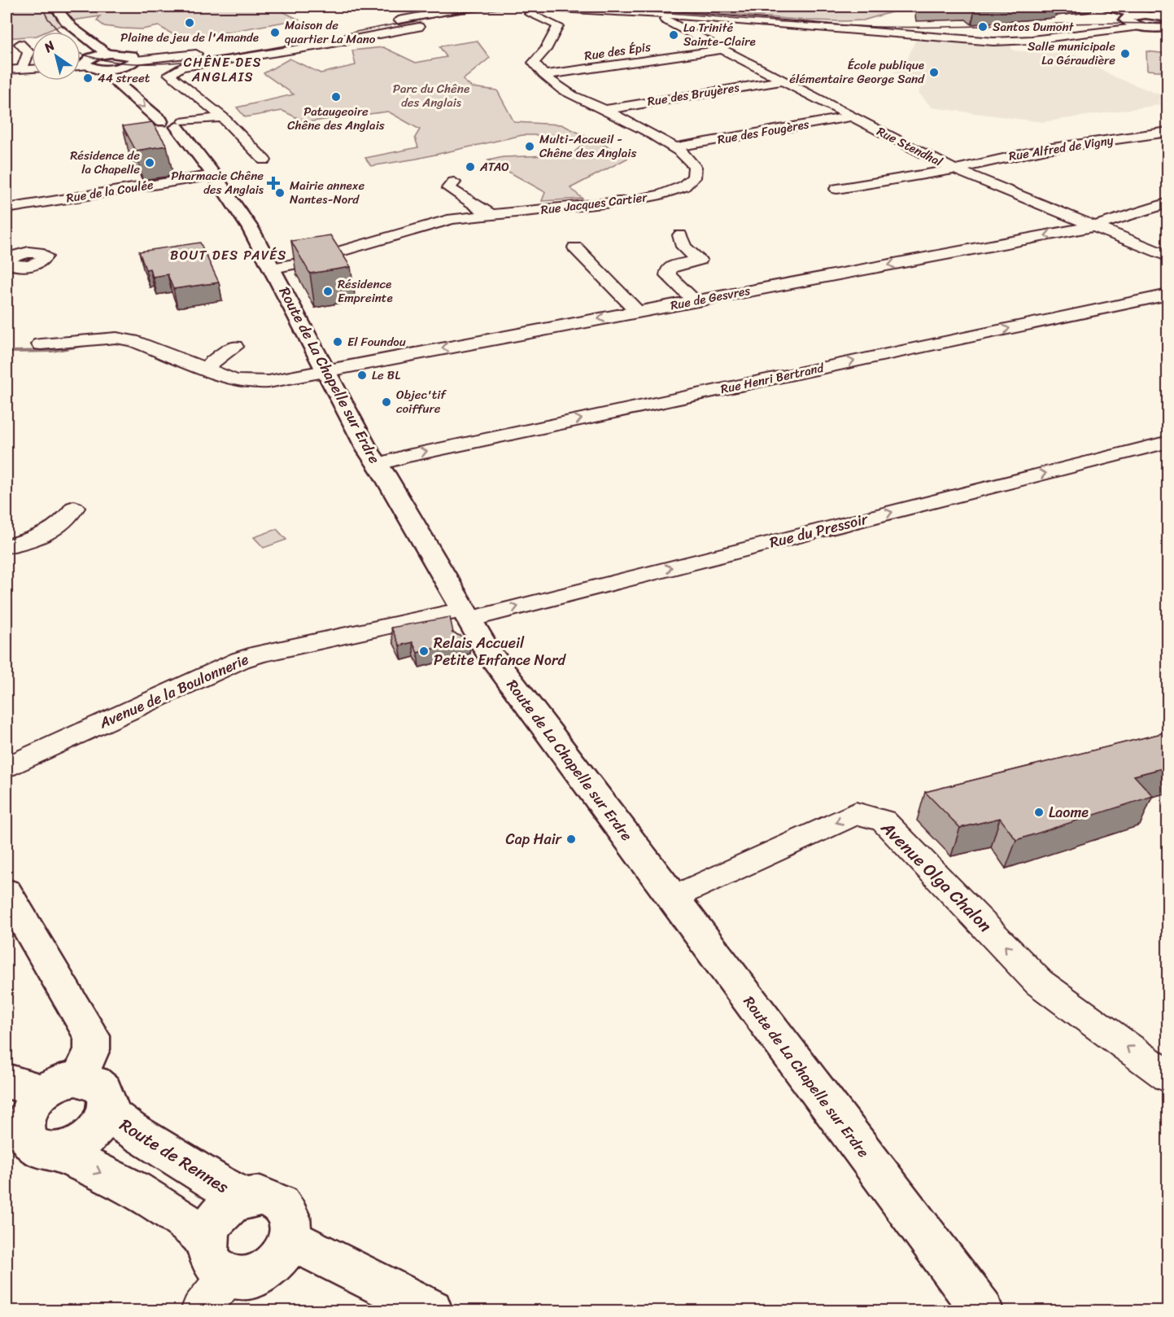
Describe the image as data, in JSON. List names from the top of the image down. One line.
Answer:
{"streets":{"street":["Rue des Épis","Rue des Bruyères","Rue des Fougères","Rue Stendhal","Rue Alfred de Vigny","Rue de la Coulée","Rue Jacques Cartier","Rue de Gesvres","Route de La Chapelle sur Erdre","Rue Henri Bertrand","Rue du Pressoir","Avenue de la Boulonnerie","Avenue Olga Chalon","Route de Rennes"]},"crossings":[["Rue des Épis","Rue Stendhal"],["Rue des Épis","Rue Jacques Cartier"],["Rue des Bruyères","Rue Stendhal"],["Rue des Bruyères","Rue Jacques Cartier"],["Rue des Fougères","Rue Stendhal"],["Rue des Fougères","Rue Jacques Cartier"],["Rue Stendhal","Rue Alfred de Vigny"],["Rue Stendhal","Rue de Gesvres"],["Rue de la Coulée","Route de La Chapelle sur Erdre"],["Rue Jacques Cartier","Route de La Chapelle sur Erdre"],["Rue de Gesvres","Route de La Chapelle sur Erdre"],["Route de La Chapelle sur Erdre","Rue Henri Bertrand"],["Route de La Chapelle sur Erdre","Rue du Pressoir"],["Route de La Chapelle sur Erdre","Avenue de la Boulonnerie"],["Route de La Chapelle sur Erdre","Avenue Olga Chalon"],["Rue du Pressoir","Avenue de la Boulonnerie"]],"one_way":["Rue Henri Bertrand","Rue du Pressoir","Avenue Olga Chalon"],"districts":["CHÊNE DES ANGLAIS","BOUT DES PAVÉS"],"parks":["Parc du Chêne des Anglais"],"places":{"other":["Plaine de jeu de l'Amande","Santos Dumont","Maison de quartier La Mano","La Trinité Sainte-Claire","Salle municipale La Géraudière","École publique élémentaire George Sand","44 street","Pataugeoire Chêne des Anglais","Multi-Accueil - Chêne des Anglais","Résidence de la Chapelle","ATAO","Mairie annexe Nantes-Nord","Résidence Empreinte","El Foundou","Le BL","Objec'tif coiffure","Relais Accueil Petite Enfance Nord","Laome","Cap Hair"],"health":["Pharmacie Chêne des Anglais"]},"north":"top left"}
